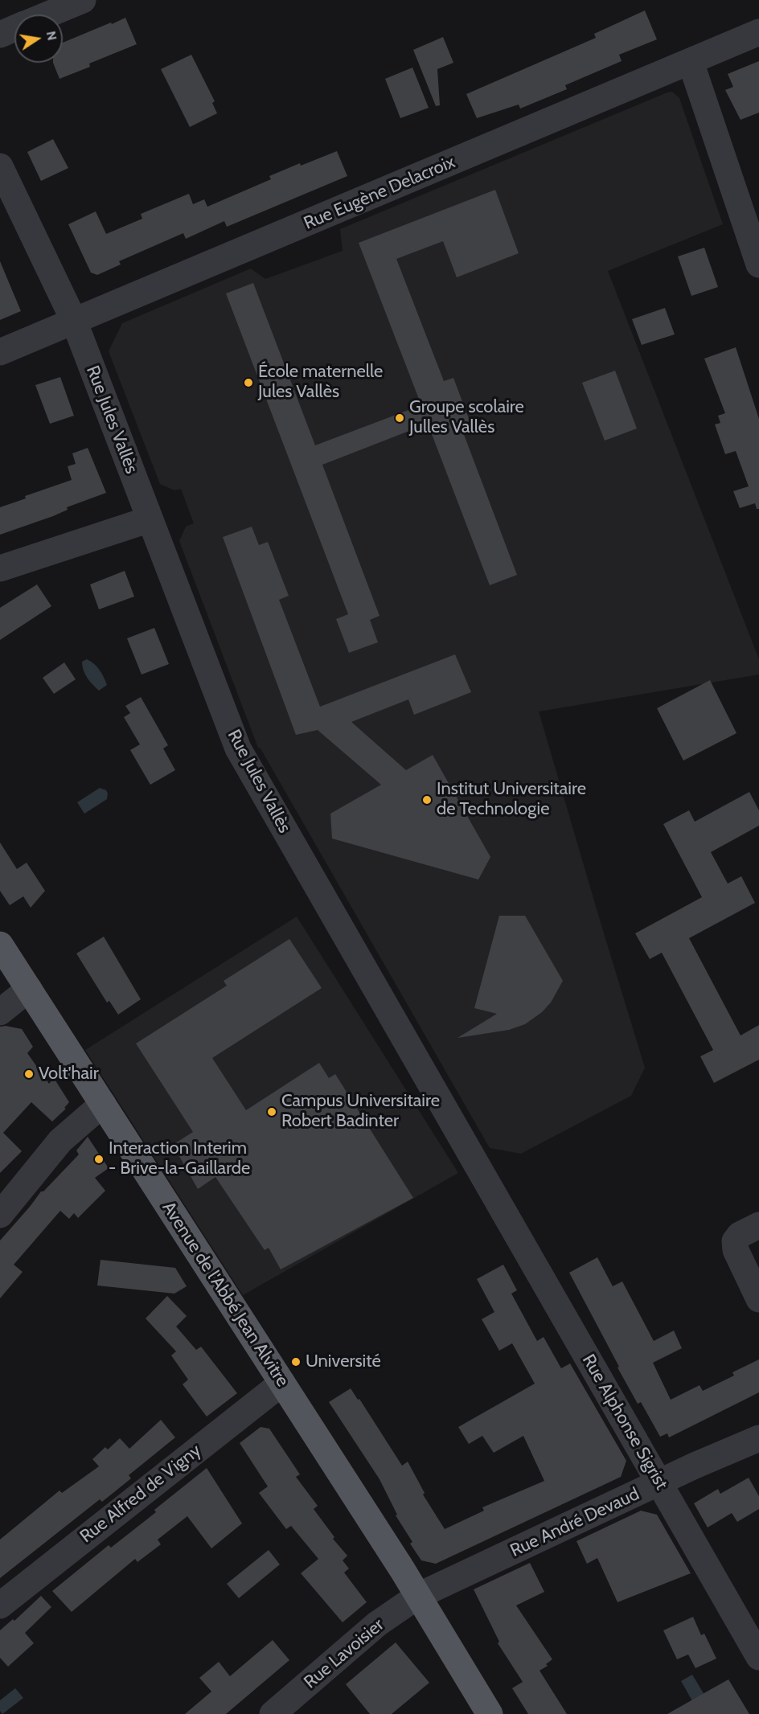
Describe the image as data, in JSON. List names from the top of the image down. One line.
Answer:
{"streets":{"main road":["Avenue de l'Abbé Jean Alvitre"],"street":["Rue Eugène Delacroix","Rue Jules Vallès","Rue Alphonse Sigrist","Rue Alfred de Vigny","Rue André Devaud","Rue Lavoisier"]},"crossings":[["Rue Eugène Delacroix","Rue Jules Vallès"],["Rue Jules Vallès","Rue Alphonse Sigrist"],["Avenue de l'Abbé Jean Alvitre","Rue Alfred de Vigny"],["Avenue de l'Abbé Jean Alvitre","Rue André Devaud"],["Avenue de l'Abbé Jean Alvitre","Rue Lavoisier"],["Rue Alphonse Sigrist","Rue André Devaud"],["Rue André Devaud","Rue Lavoisier"]],"places":["École maternelle Jules Vallès","Groupe scolaire Julles Vallès","Institut Universitaire de Technologie","Volt'hair","Campus Universitaire Robert Badinter","Interaction Interim - Brive-la-Gaillarde","Université"],"north":"right"}
